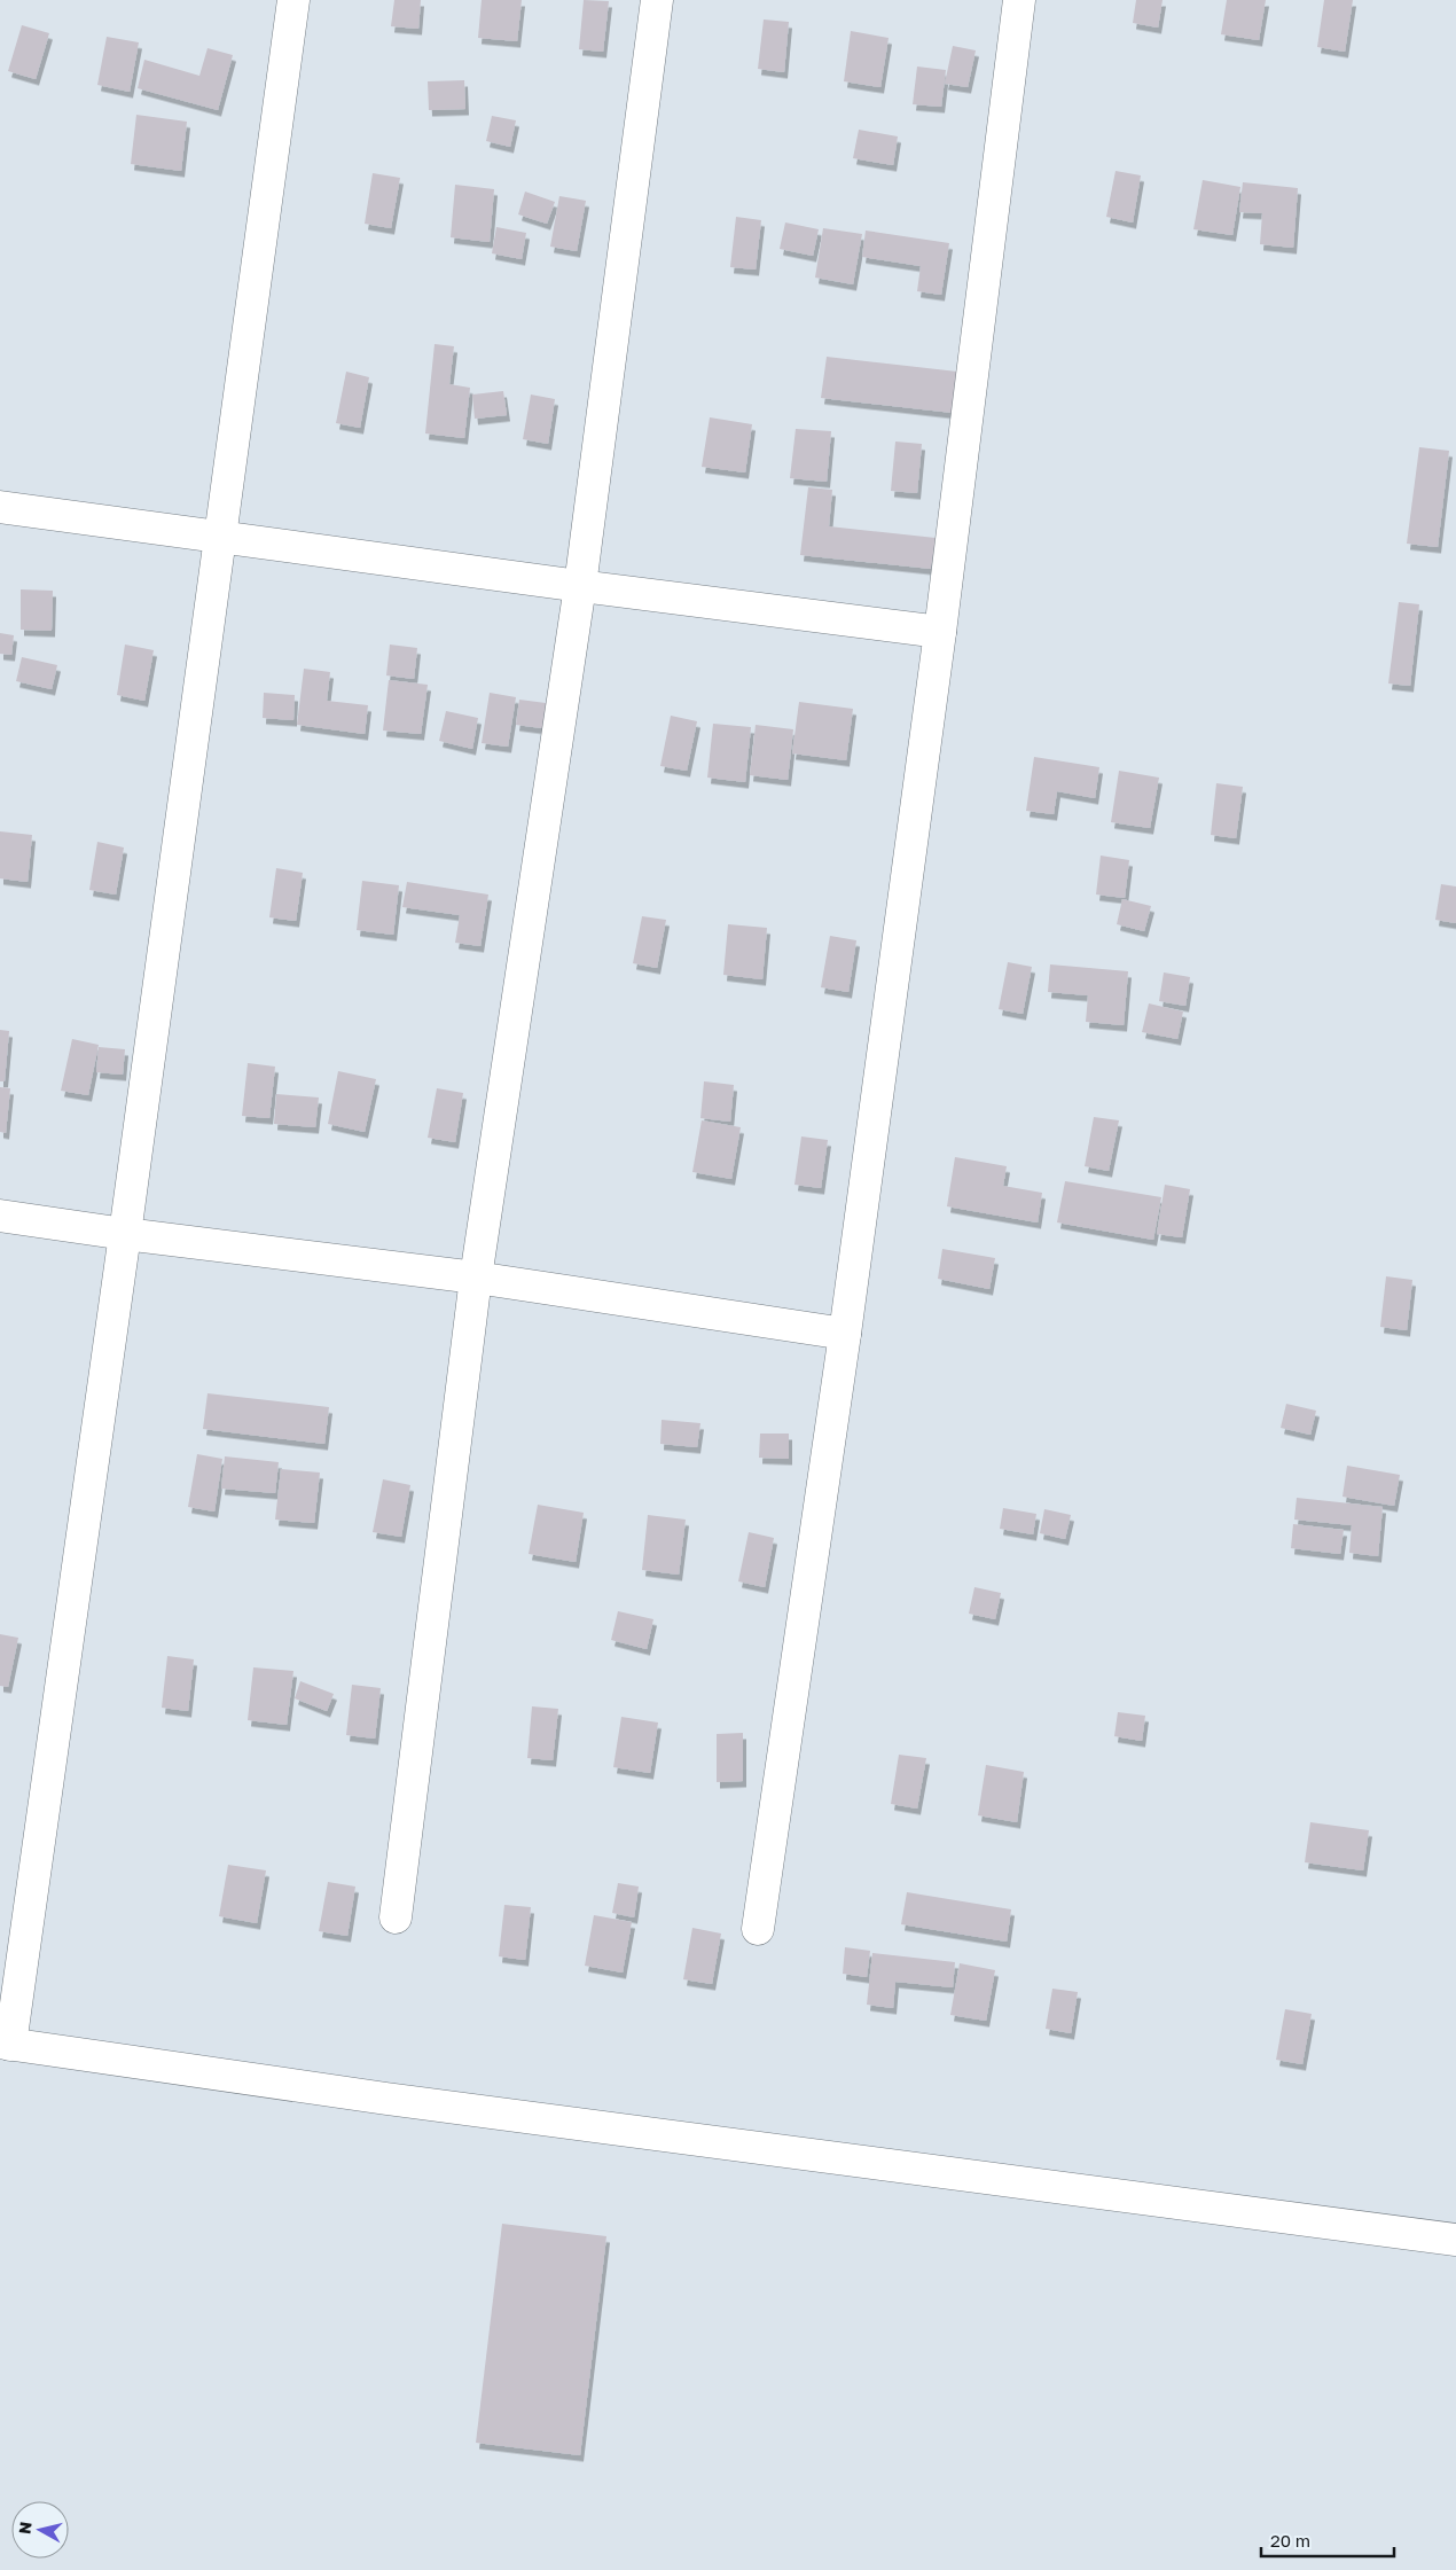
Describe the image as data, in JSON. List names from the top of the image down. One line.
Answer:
{"scale_bar":"20 m","north":"left"}
